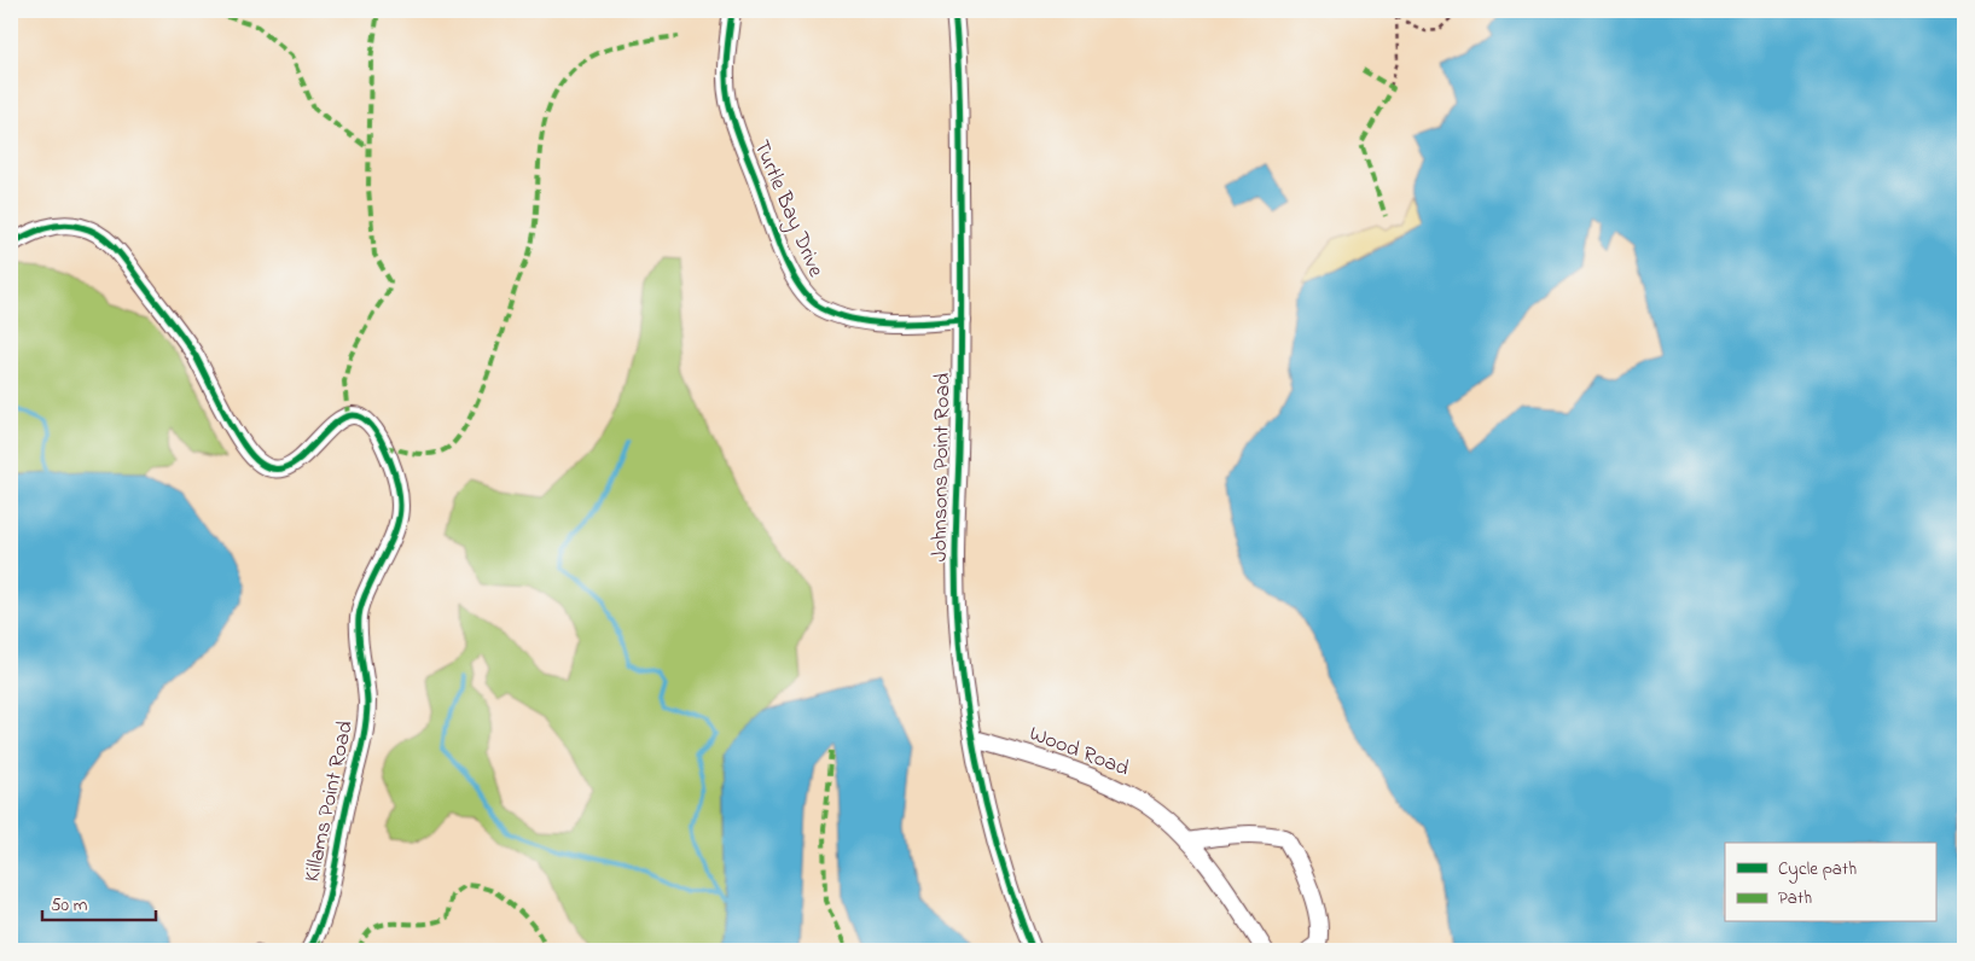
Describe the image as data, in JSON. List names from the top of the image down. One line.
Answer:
{"streets":{"street":["Turtle Bay Drive","Johnsons Point Road","Wood Road","Killams Point Road"]},"crossings":[["Turtle Bay Drive","Johnsons Point Road"],["Johnsons Point Road","Wood Road"]],"legend":["Cycle path","Path"],"scale_bar":"50 m"}
